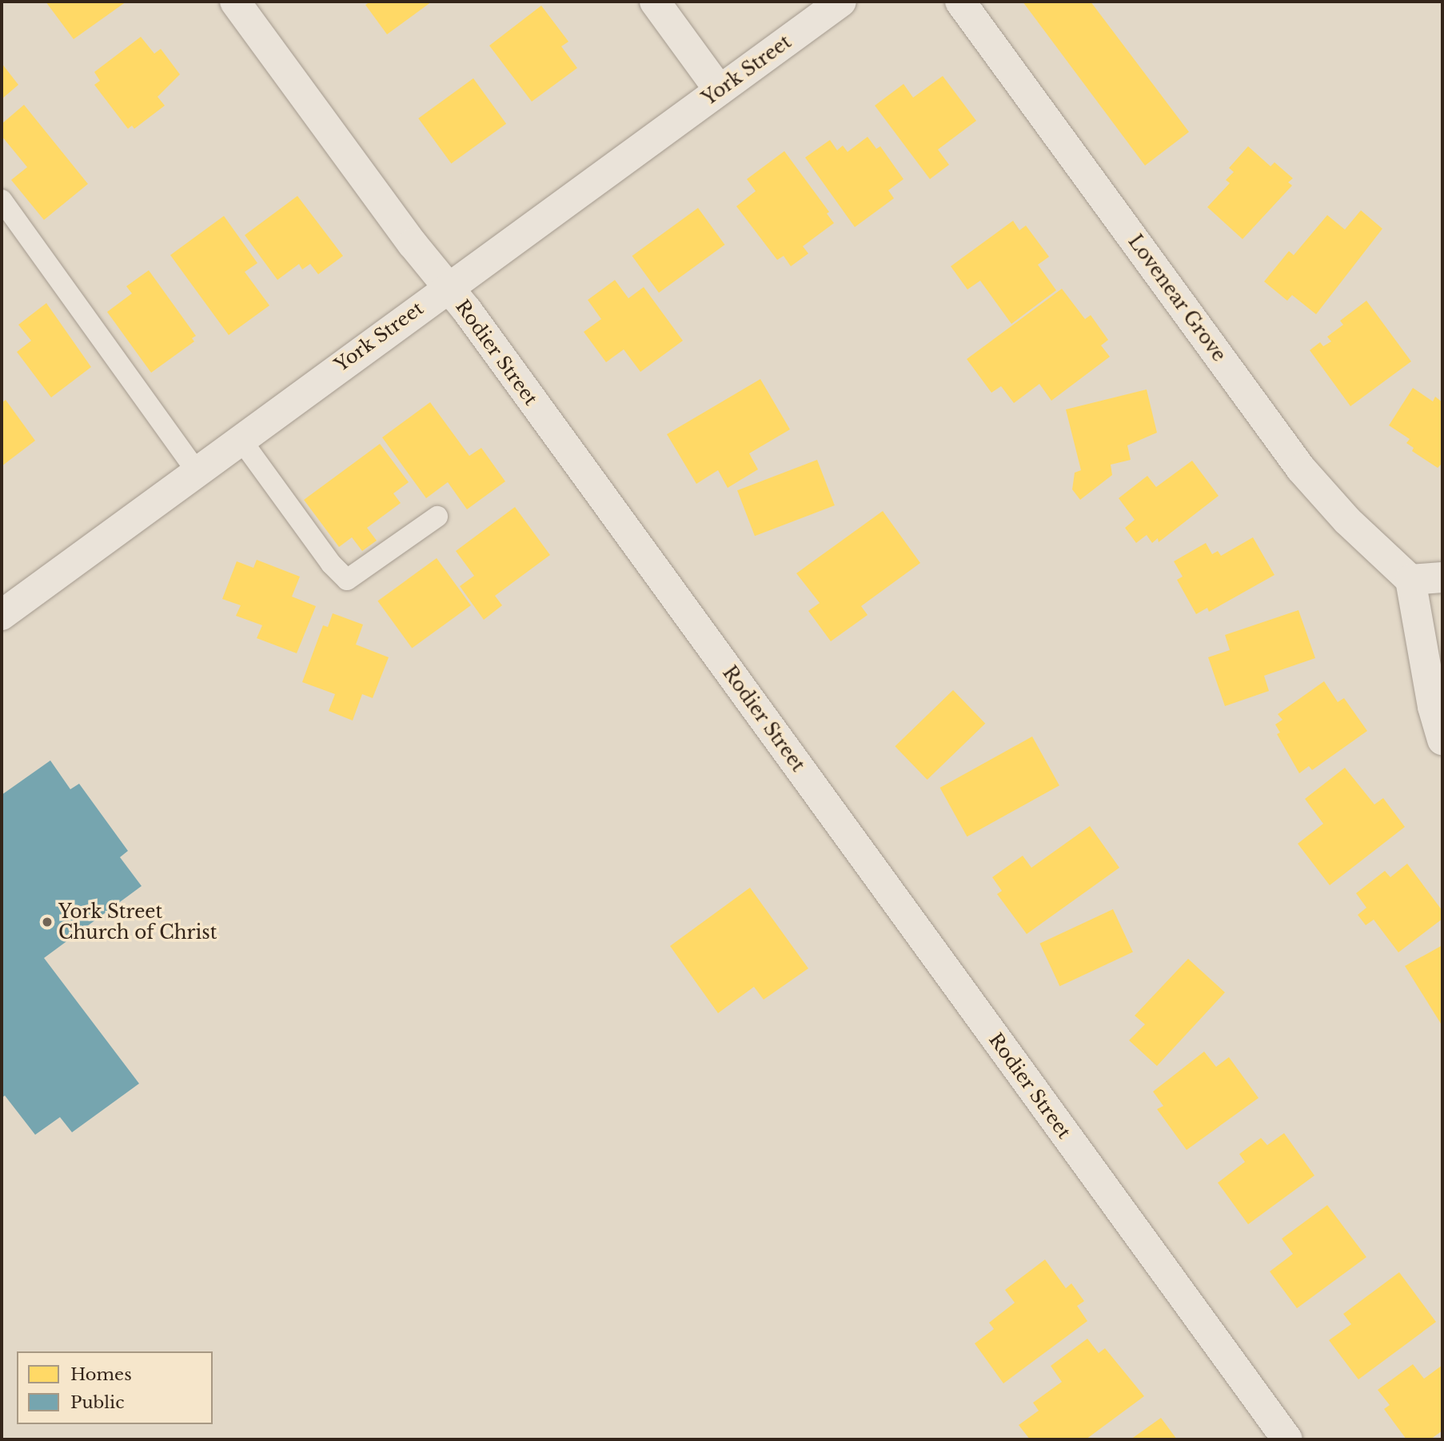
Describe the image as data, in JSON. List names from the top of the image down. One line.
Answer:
{"streets":{"street":["York Street","Lovenear Grove","Rodier Street"]},"crossings":[["York Street","Rodier Street"]],"places":["York Street Church of Christ"],"legend":["Homes","Public"]}
